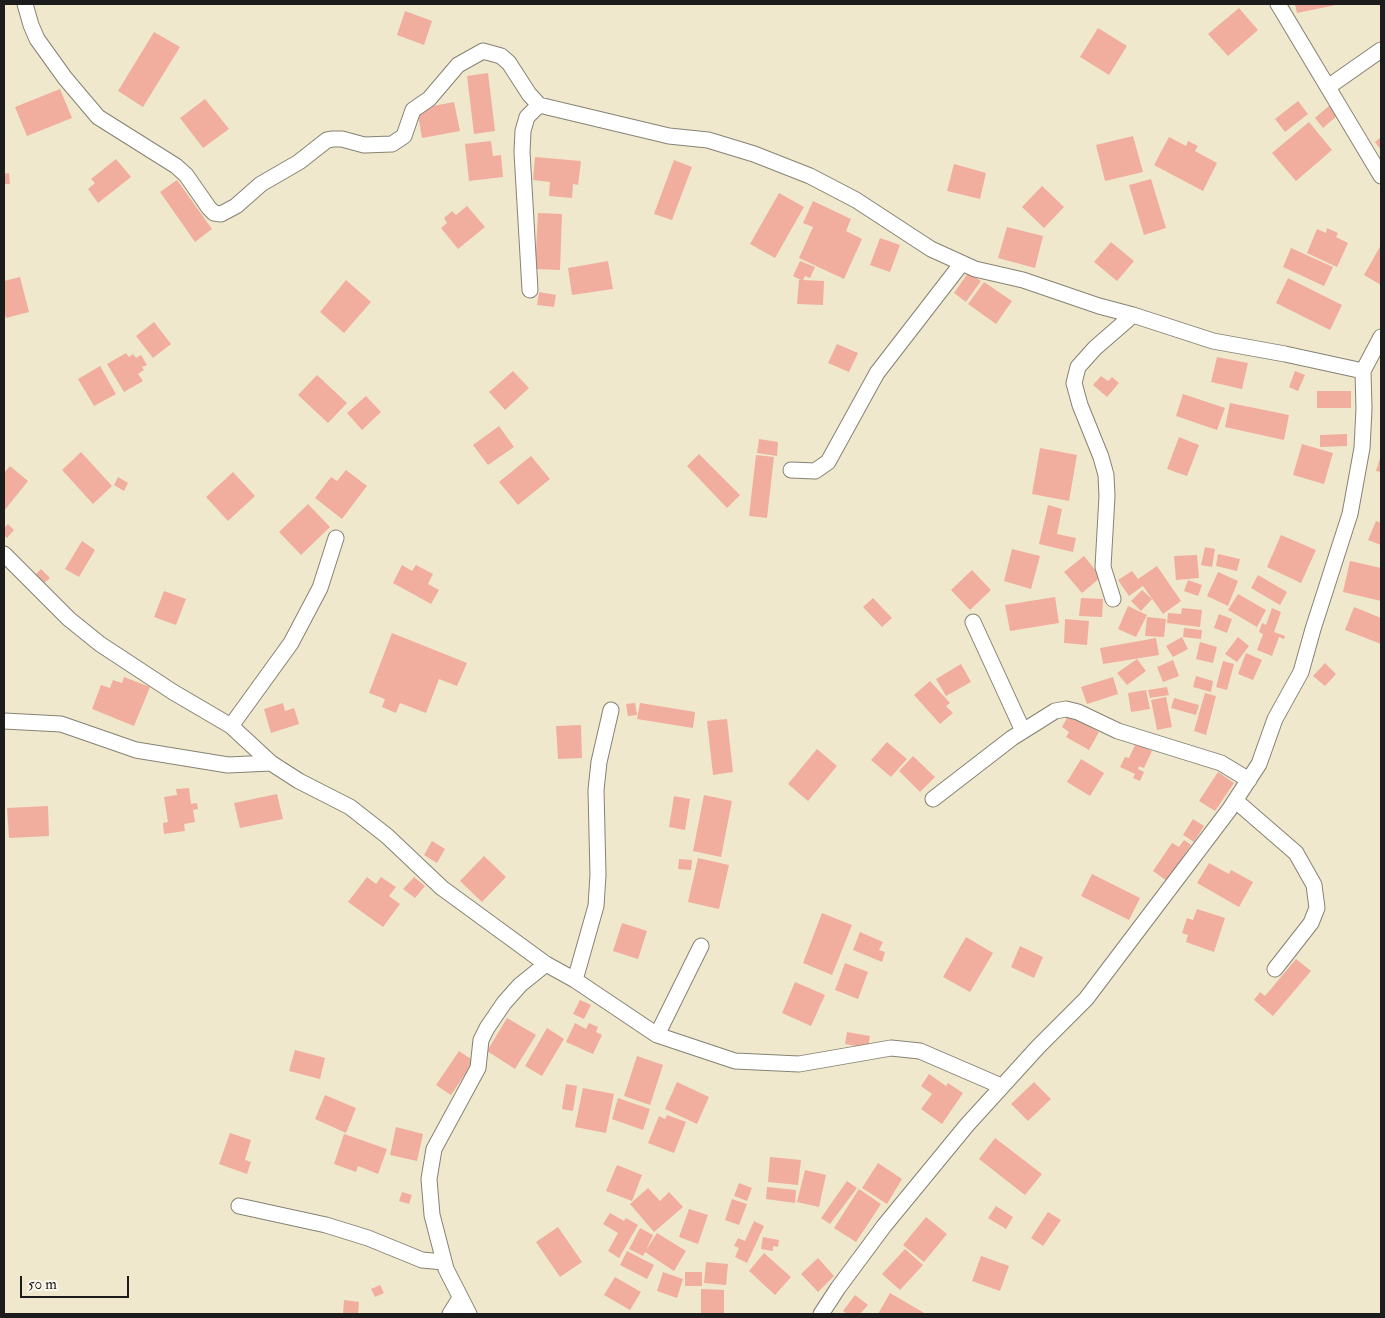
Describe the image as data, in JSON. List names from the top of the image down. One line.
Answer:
{"scale_bar":"50 m"}
